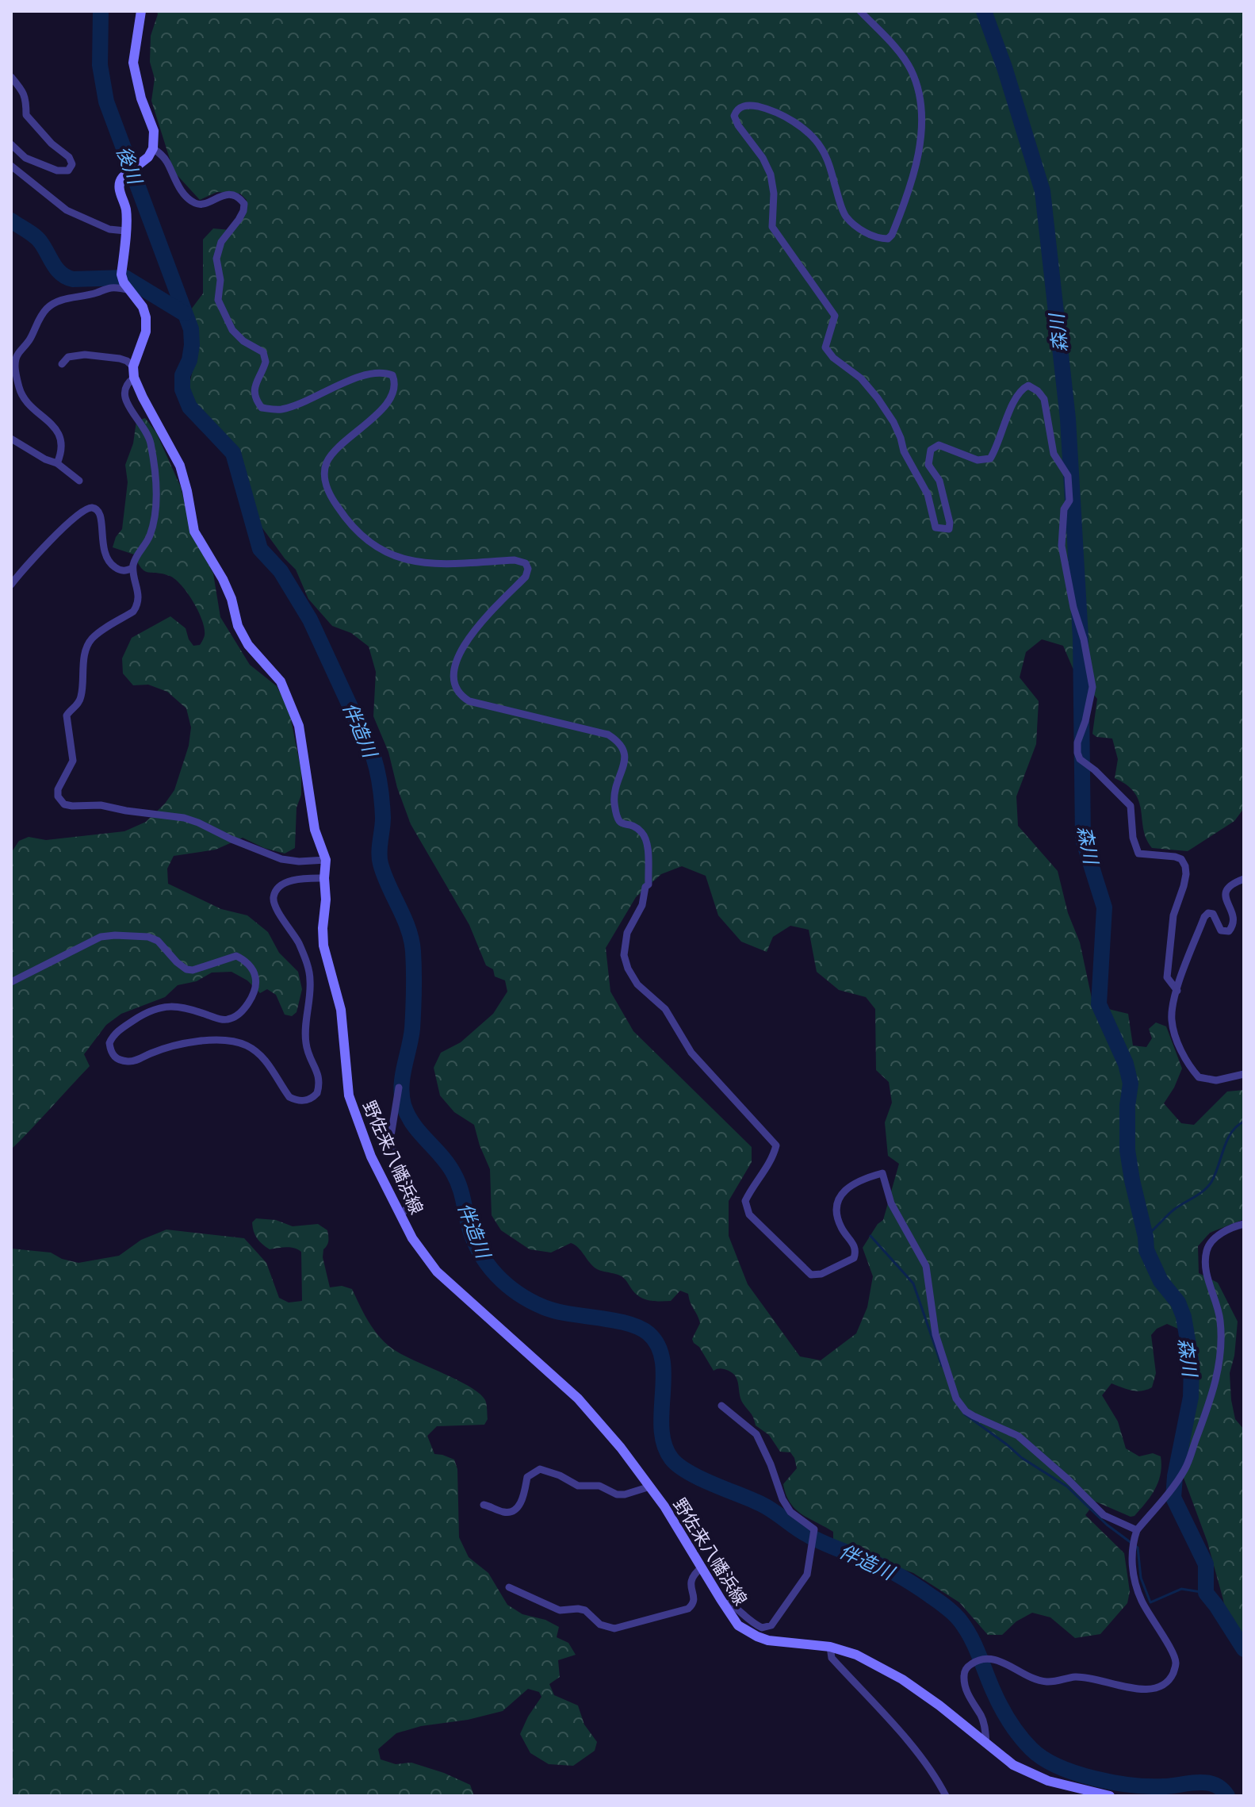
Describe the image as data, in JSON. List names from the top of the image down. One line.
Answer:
{"streets":{"main road":["野佐来八幡浜線"]},"water":["後川","森川","伴造川"]}
